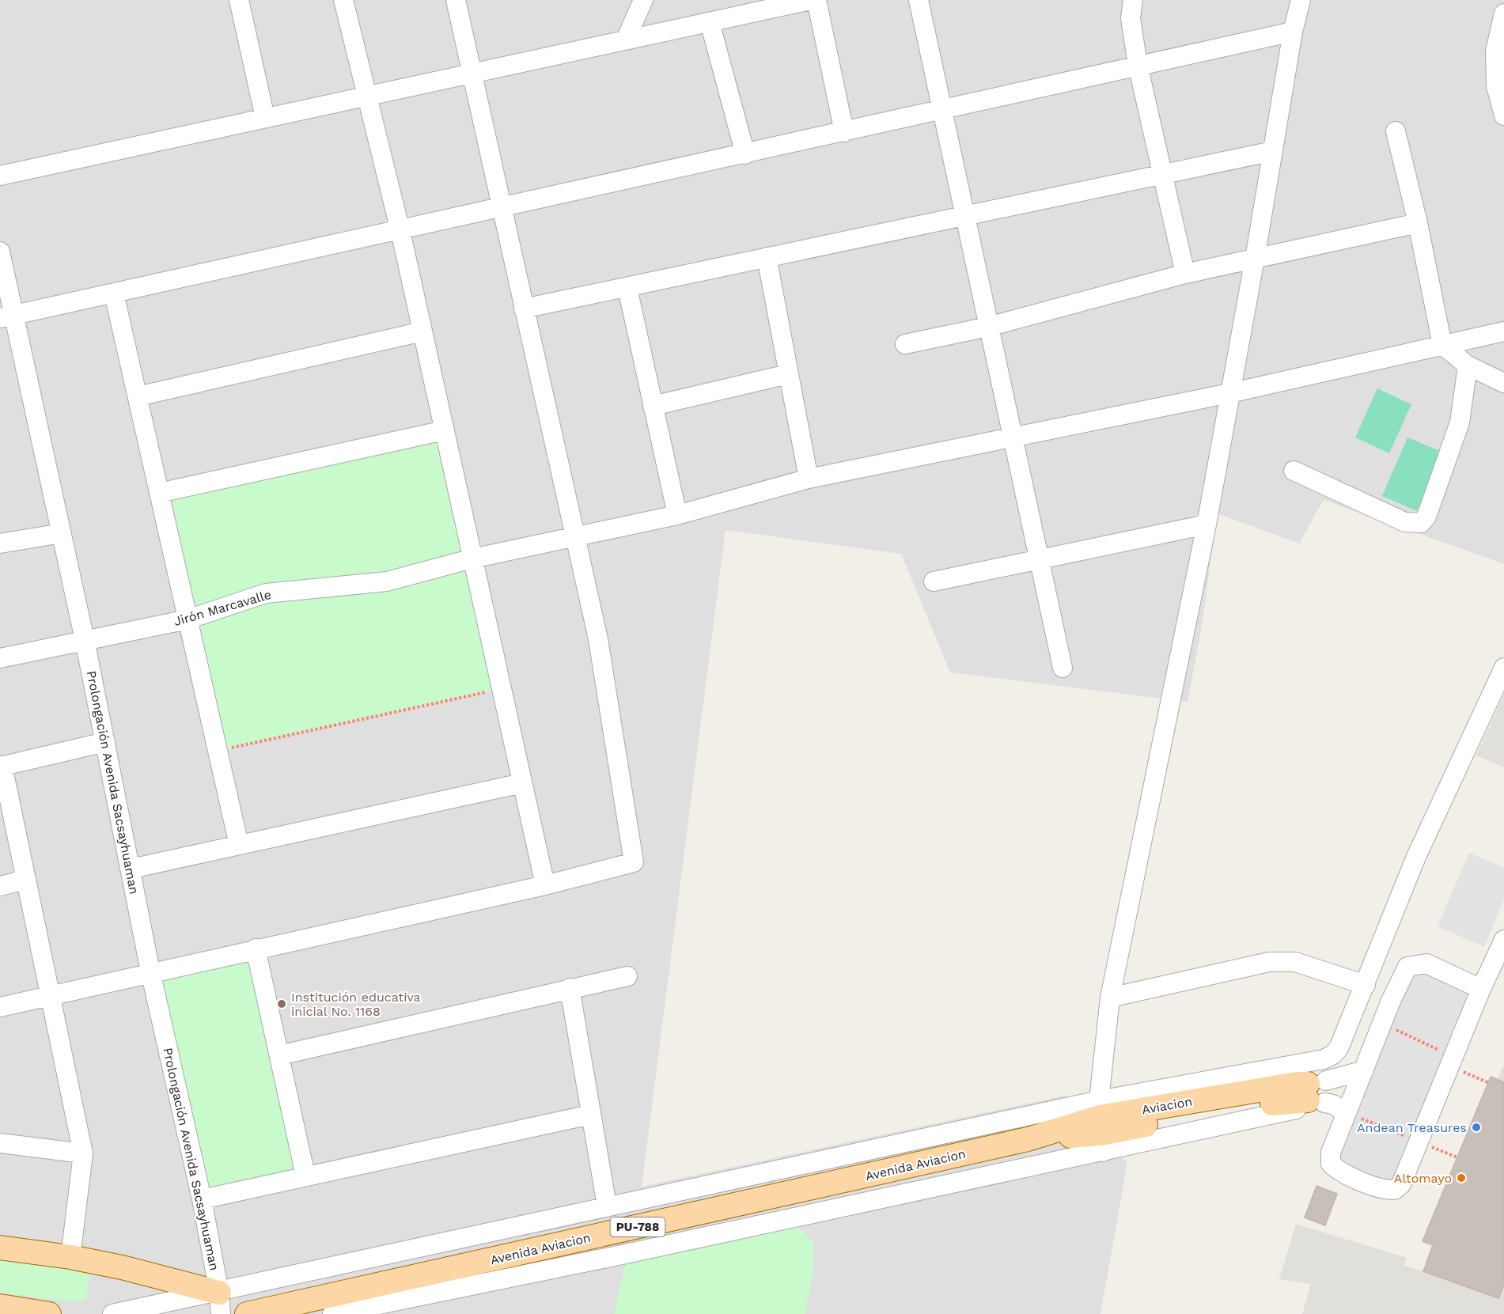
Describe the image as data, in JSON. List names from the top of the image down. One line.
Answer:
{"streets":{"main road":["Aviacion","Avenida Aviacion","PU-788"],"street":["Jirón Marcavalle","Prolongación Avenida Sacsayhuaman"]},"crossings":[["Jirón Marcavalle","Prolongación Avenida Sacsayhuaman"],["Aviacion","Avenida Aviacion"]],"places":["Institución educativa inicial No. 1168","Andean Treasures","Altomayo"]}
